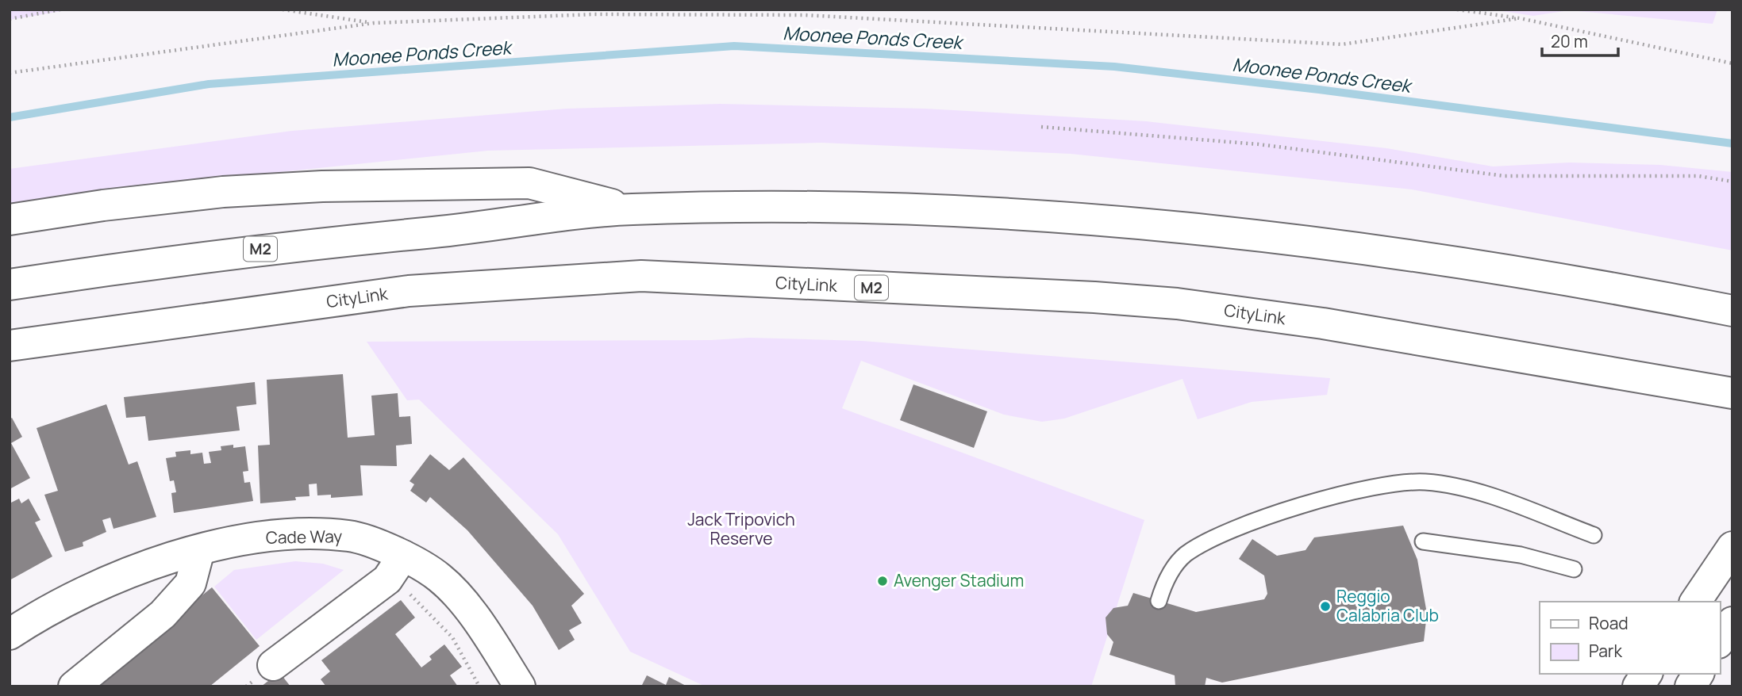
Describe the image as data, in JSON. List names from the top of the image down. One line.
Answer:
{"streets":{"main road":["M2","CityLink","Cade Way"]},"water":["Moonee Ponds Creek"],"parks":["Jack Tripovich Reserve"],"places":["Avenger Stadium","Reggio Calabria Club"],"legend":["Road","Park"],"scale_bar":"20 m"}
